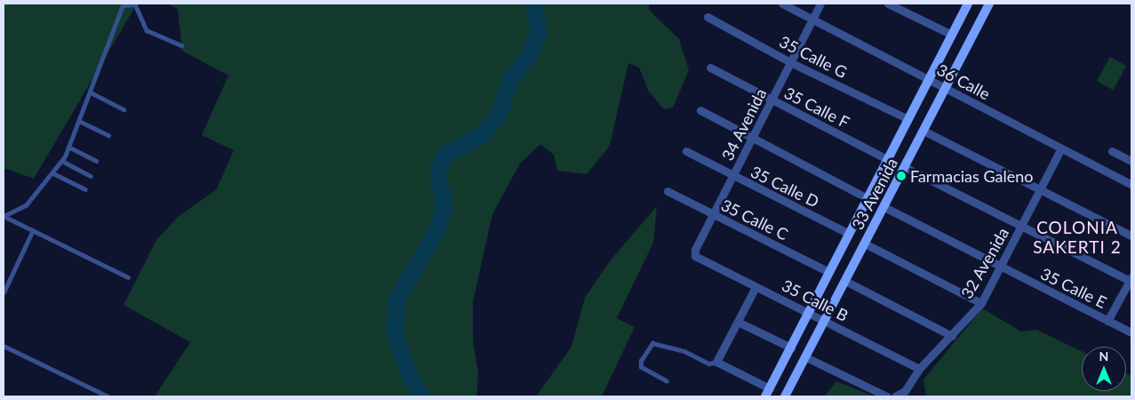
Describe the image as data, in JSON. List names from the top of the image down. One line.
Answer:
{"streets":{"street":["35 Calle G","36 Calle","35 Calle F","34 Avenida","35 Calle D","33 Avenida","35 Calle C","32 Avenida","35 Calle E","35 Calle B"]},"crossings":[["35 Calle G","34 Avenida"],["35 Calle G","33 Avenida"],["36 Calle","34 Avenida"],["36 Calle","33 Avenida"],["36 Calle","32 Avenida"],["35 Calle F","34 Avenida"],["35 Calle F","33 Avenida"],["34 Avenida","35 Calle D"],["34 Avenida","35 Calle C"],["34 Avenida","35 Calle B"],["35 Calle D","33 Avenida"],["33 Avenida","35 Calle C"],["33 Avenida","35 Calle E"],["33 Avenida","35 Calle B"],["32 Avenida","35 Calle E"],["32 Avenida","35 Calle B"]],"districts":["COLONIA SAKERTI 2"],"places":["Farmacias Galeno"],"north":"top"}
